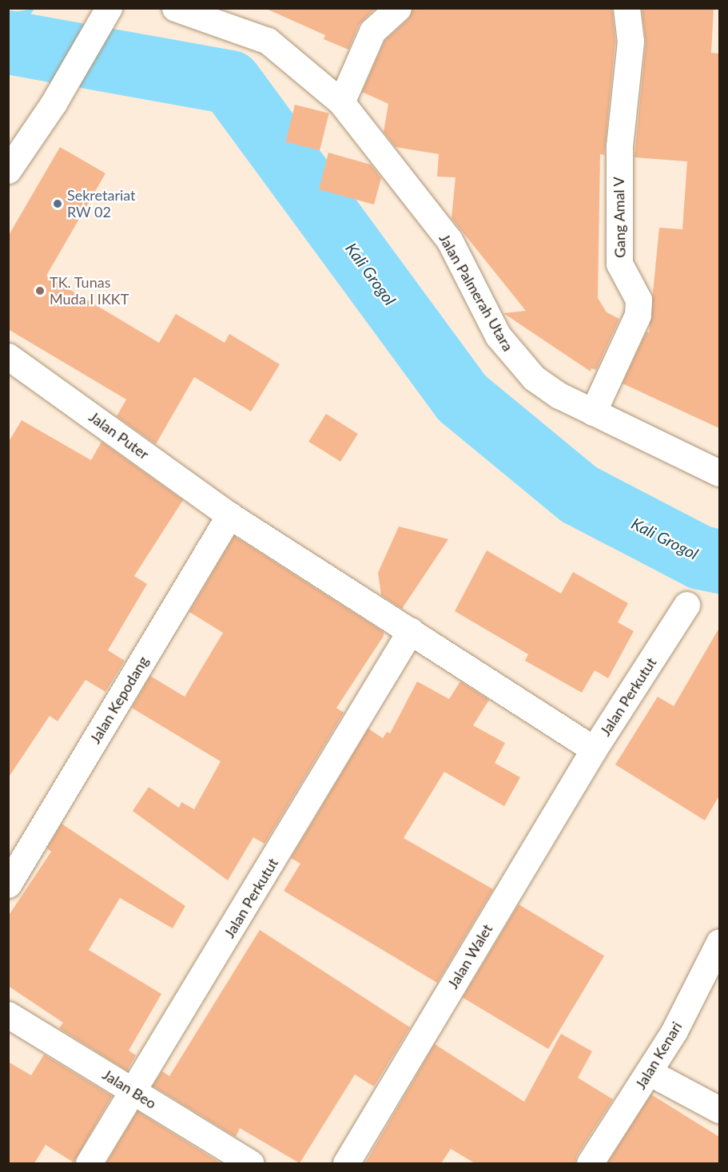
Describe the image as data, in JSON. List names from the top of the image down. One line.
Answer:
{"streets":{"street":["Gang Amal V","Jalan Palmerah Utara","Jalan Puter","Jalan Perkutut","Jalan Kepodang","Jalan Walet","Jalan Kenari","Jalan Beo"]},"crossings":[["Gang Amal V","Jalan Palmerah Utara"],["Jalan Puter","Jalan Perkutut"],["Jalan Puter","Jalan Kepodang"],["Jalan Perkutut","Jalan Kepodang"],["Jalan Perkutut","Jalan Walet"],["Jalan Perkutut","Jalan Beo"]],"water":["Kali Grogol"],"places":["Sekretariat RW 02","TK. Tunas Muda I IKKT"]}
